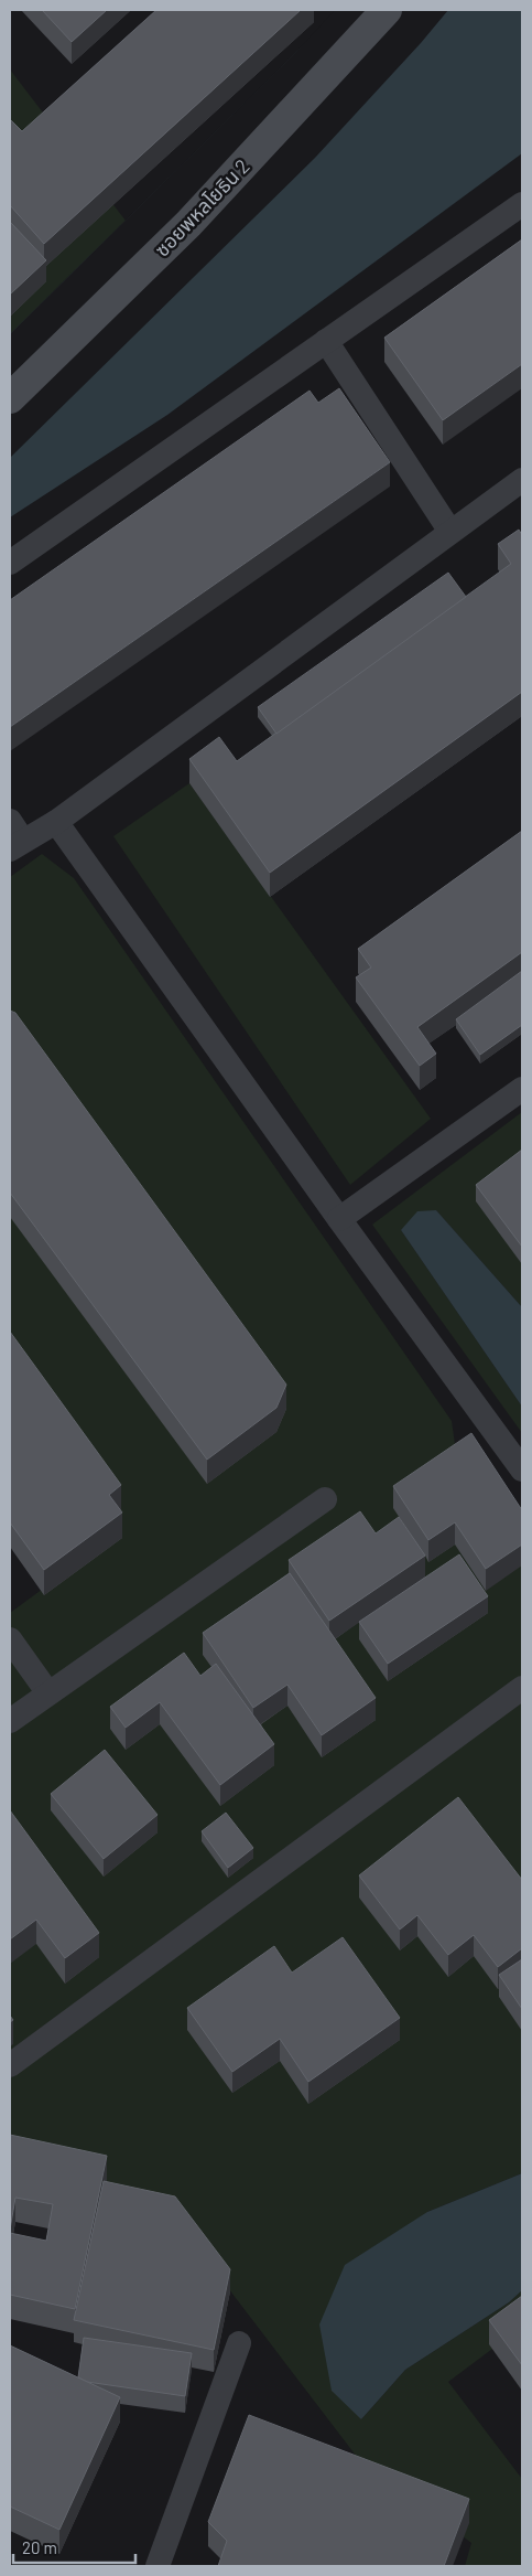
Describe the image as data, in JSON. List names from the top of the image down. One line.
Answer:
{"streets":{"street":["ซอยพหลโยธิน 2"]},"scale_bar":"20 m"}
